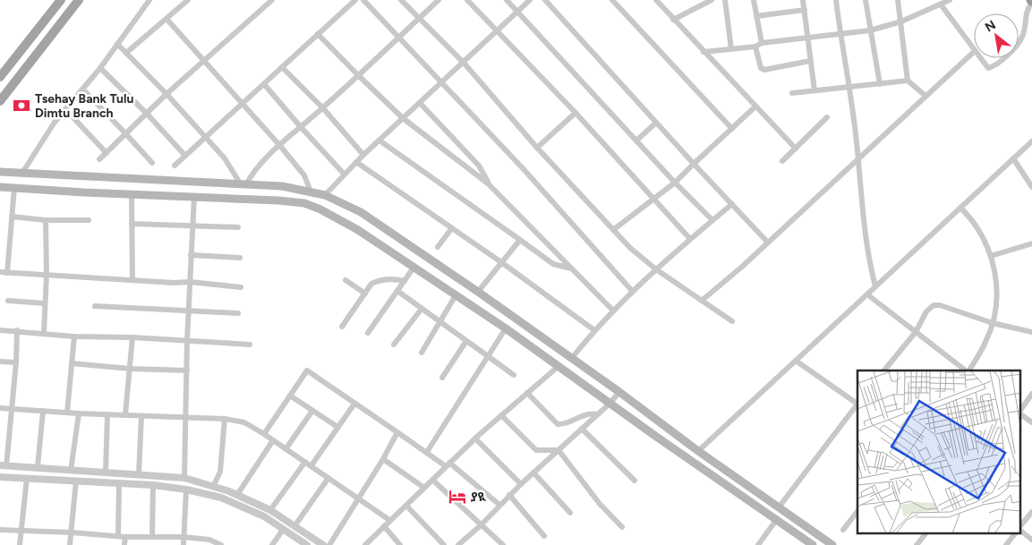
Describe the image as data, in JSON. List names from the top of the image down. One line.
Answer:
{"places":{"bank":["Tsehay Bank Tulu Dimtu Branch"],"hotel":["ያዪ"]},"north":"top left"}
